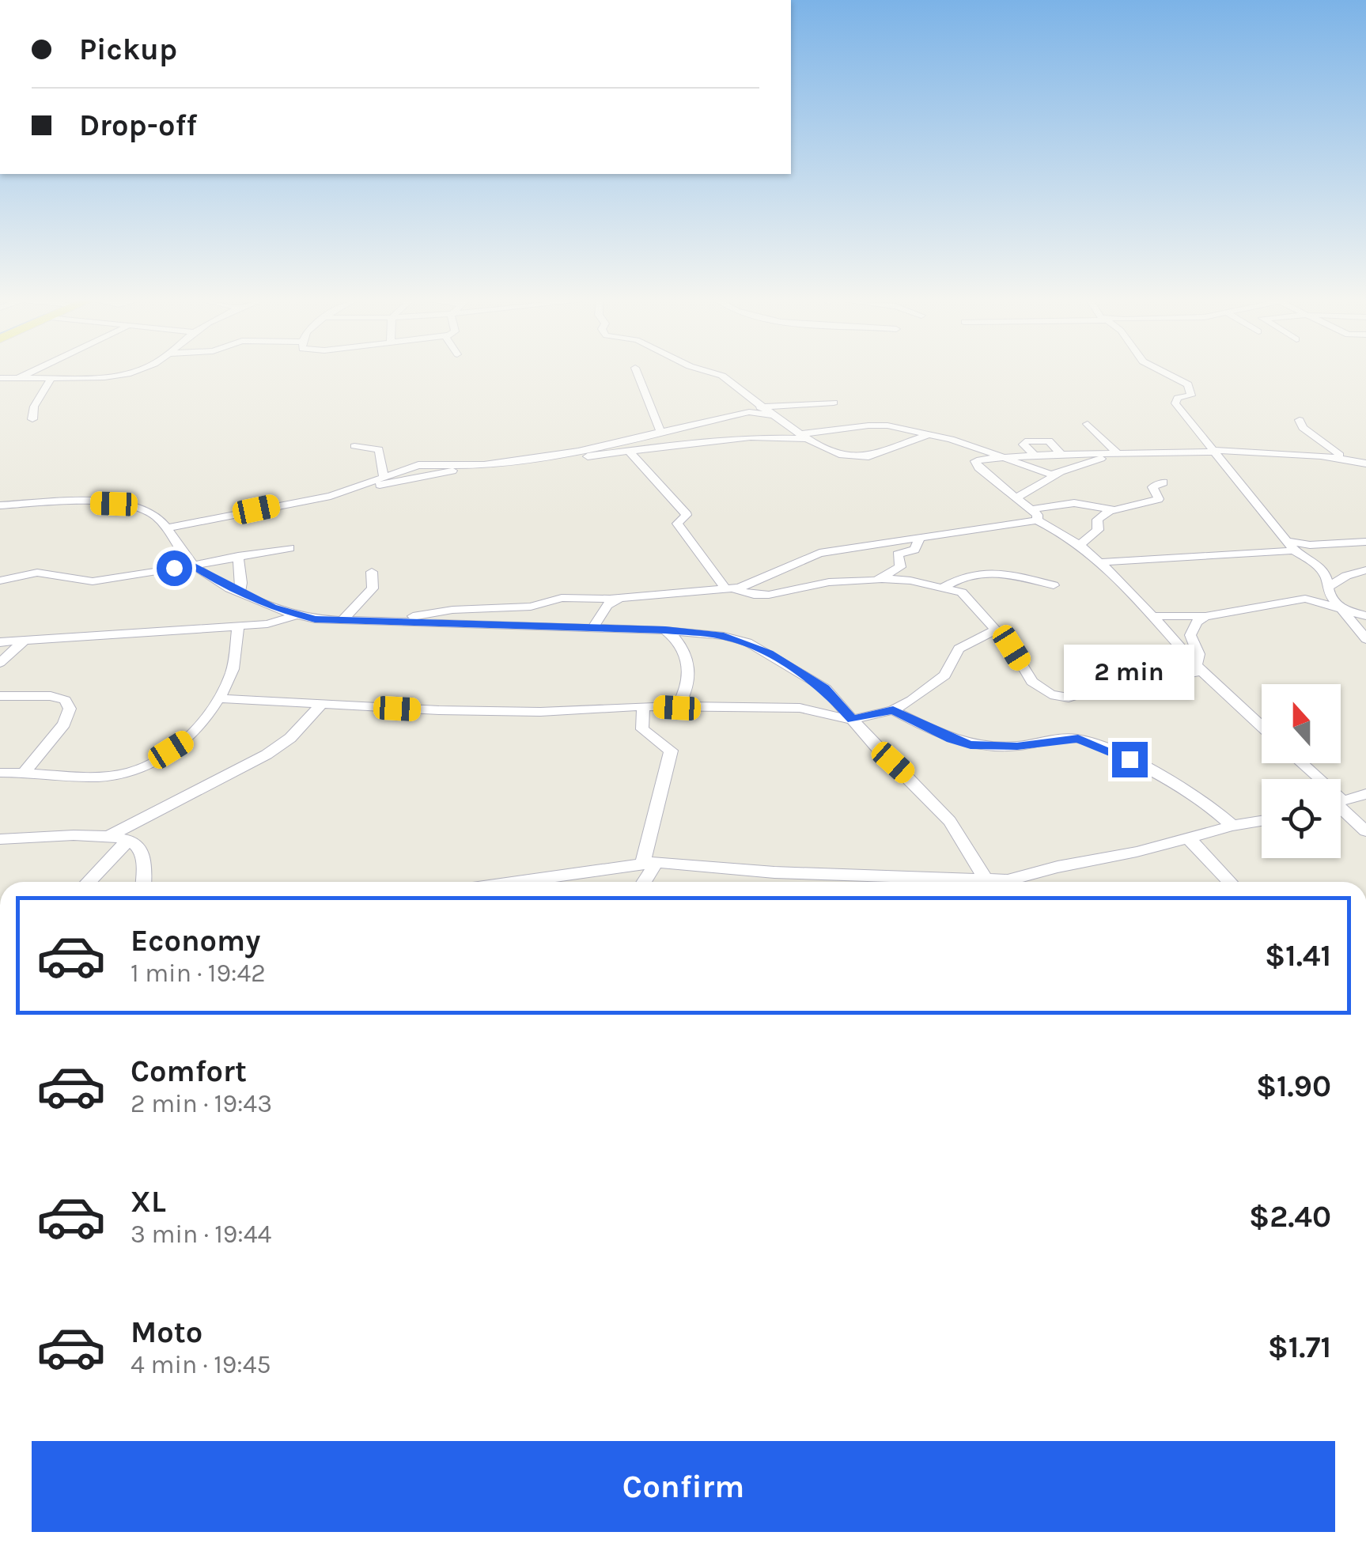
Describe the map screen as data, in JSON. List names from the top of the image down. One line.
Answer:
{"north":"top","page":{"banner":["Pickup","Drop-off"],"bubble":"2 min","list":[{"name":"Economy","note":"1 min · 19:42","value":"$1.41"},{"name":"Comfort","note":"2 min · 19:43","value":"$1.90"},{"name":"XL","note":"3 min · 19:44","value":"$2.40"},{"name":"Moto","note":"4 min · 19:45","value":"$1.71"}],"buttons":"Confirm"}}
